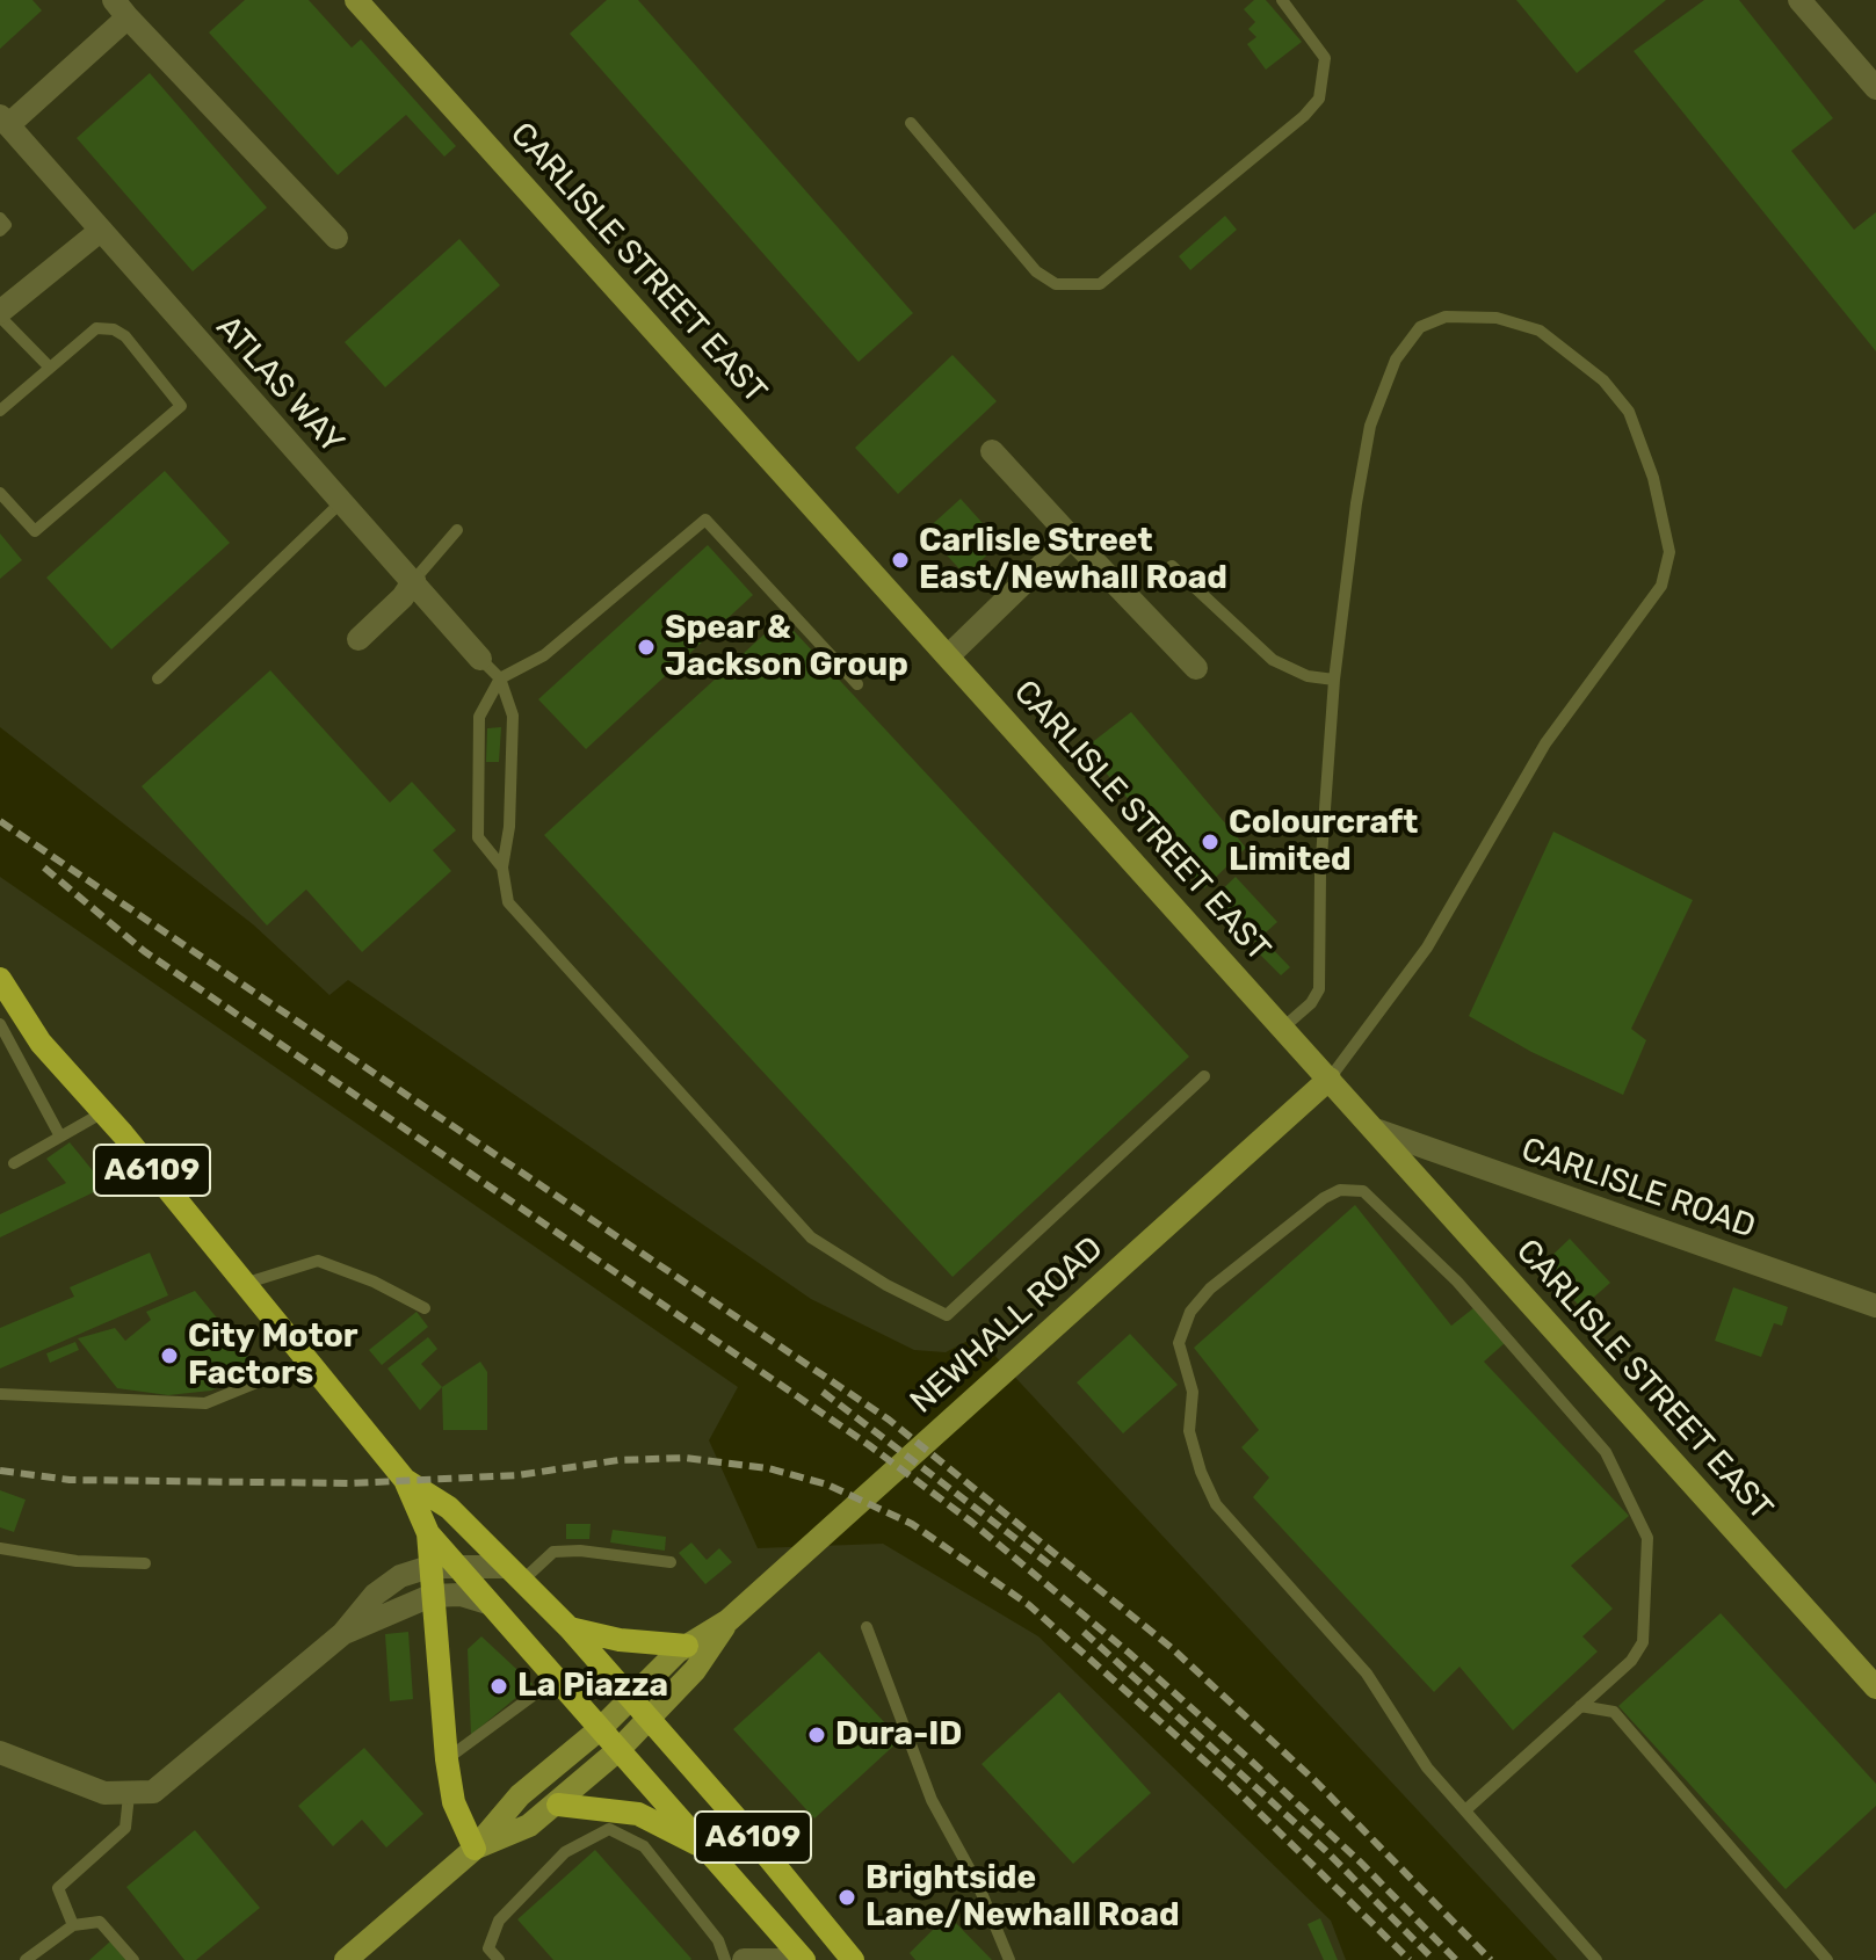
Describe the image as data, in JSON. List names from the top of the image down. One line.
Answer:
{"streets":{"main road":["CARLISLE STREET EAST","A6109","NEWHALL ROAD"],"street":["ATLAS WAY","CARLISLE ROAD"]},"crossings":[["CARLISLE STREET EAST","CARLISLE ROAD"],["CARLISLE STREET EAST","NEWHALL ROAD"],["A6109","NEWHALL ROAD"]],"places":["Carlisle Street East/Newhall Road","Spear & Jackson Group","Colourcraft Limited","City Motor Factors","La Piazza","Dura-ID","Brightside Lane/Newhall Road"]}
